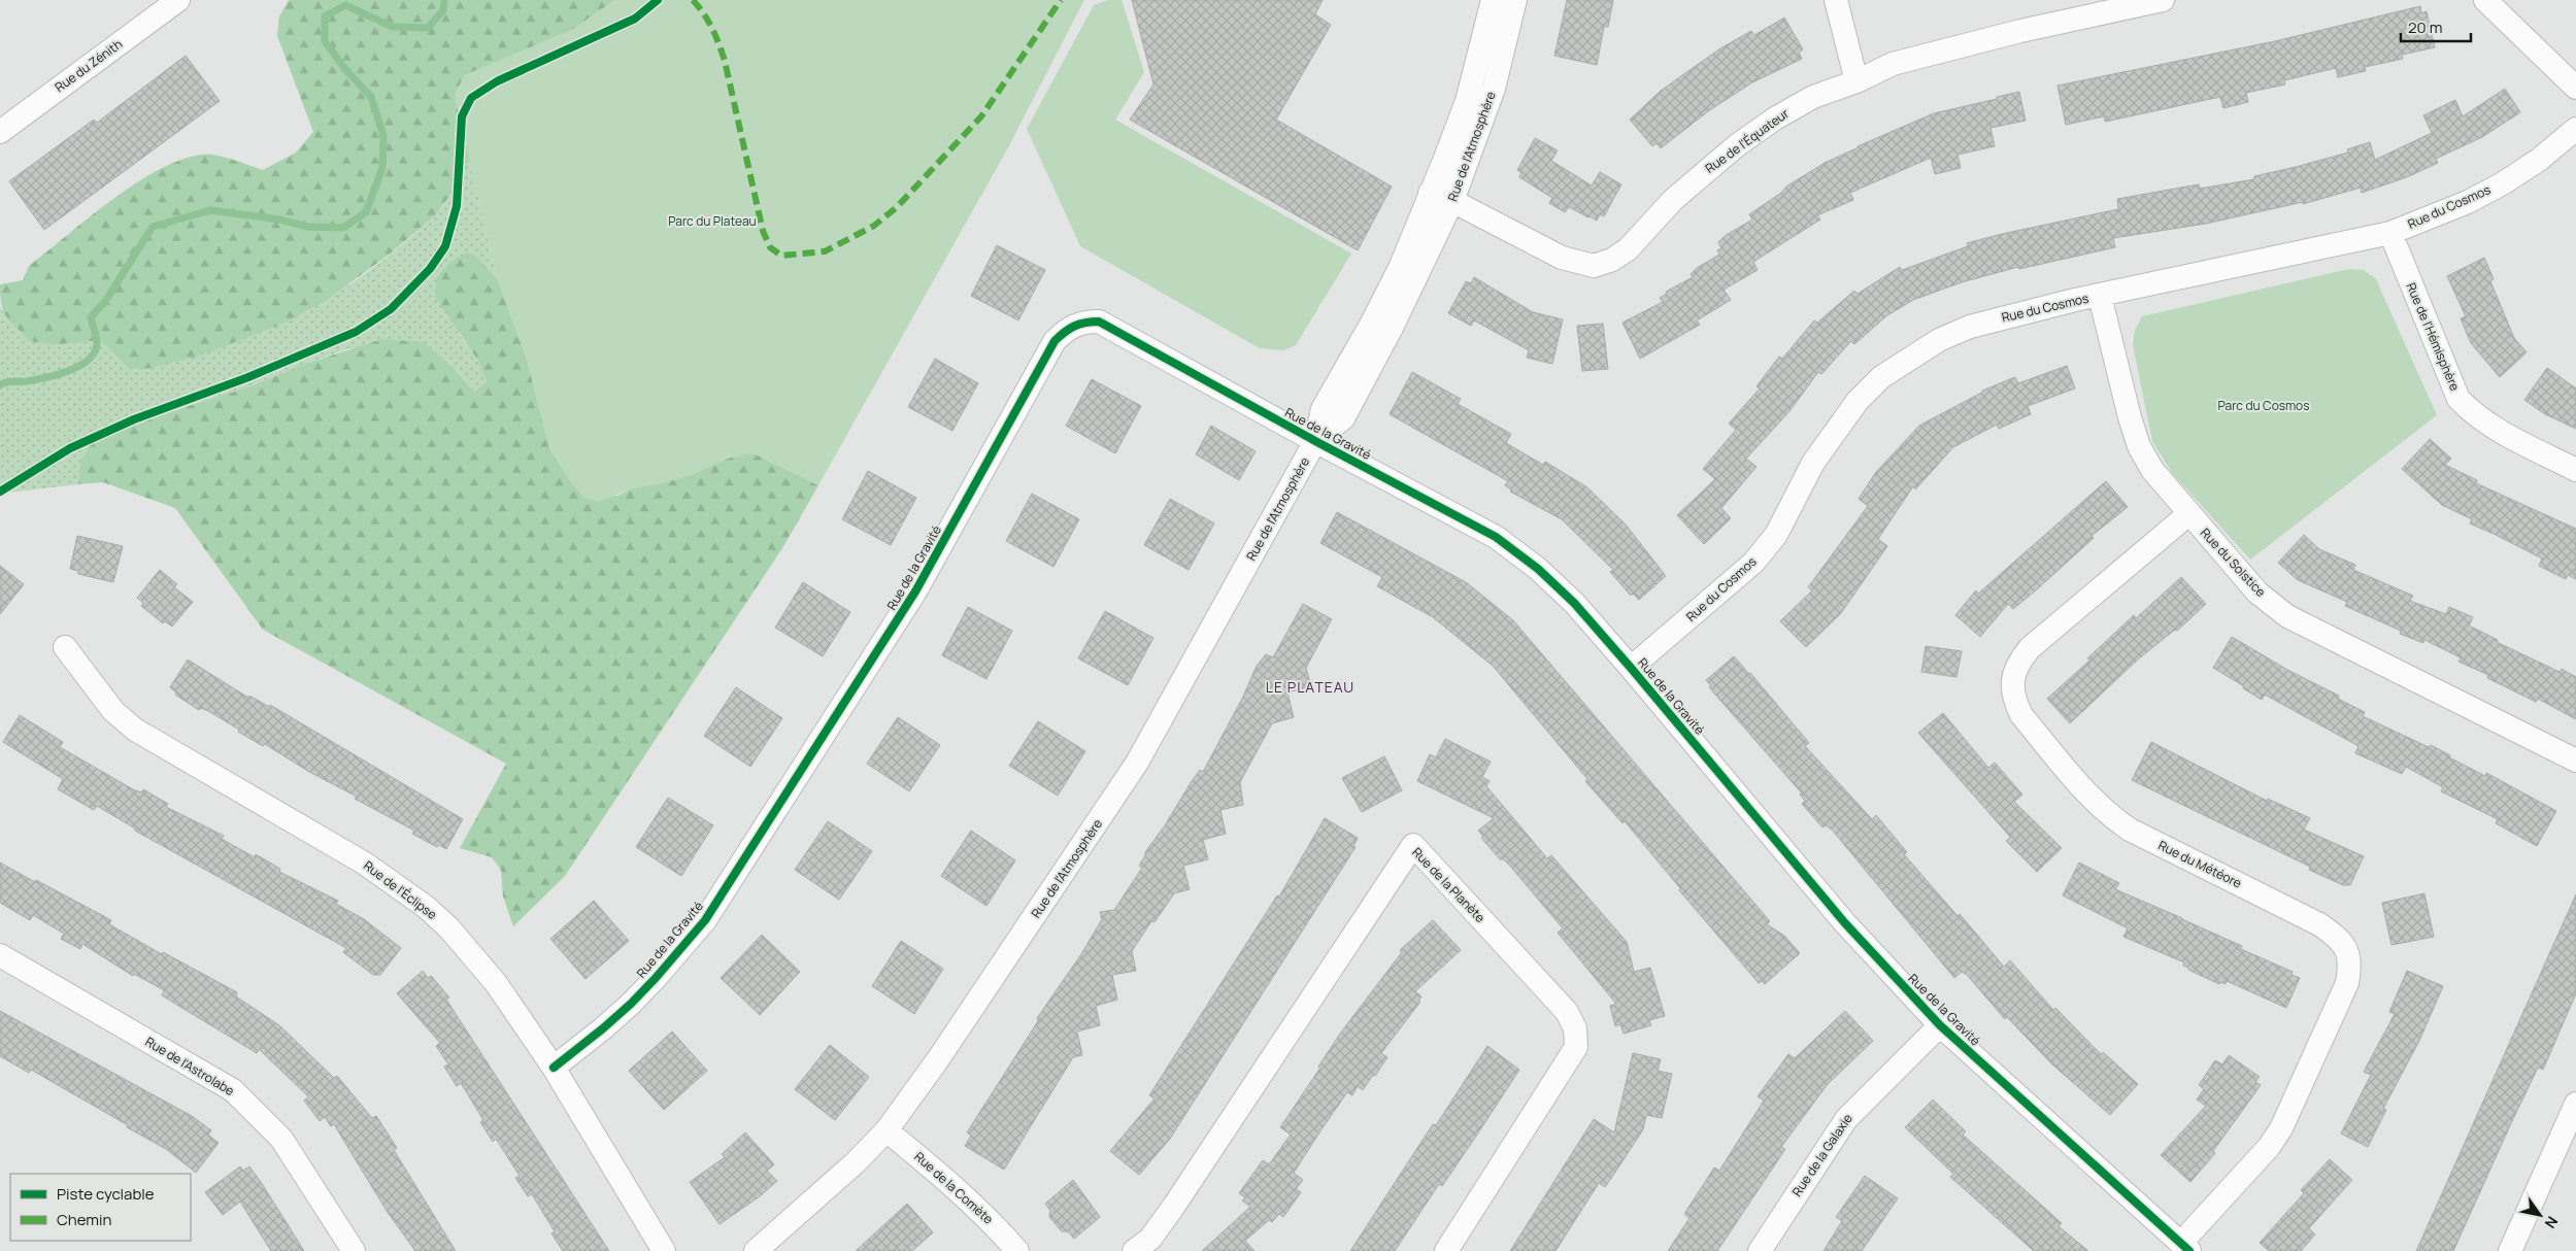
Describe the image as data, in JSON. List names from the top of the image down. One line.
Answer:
{"streets":{"street":["Rue du Zénith","Rue de l'Équateur","Rue de l'Atmosphère","Rue du Cosmos","Rue de l'Hémisphère","Rue de la Gravité","Rue du Solstice","Rue du Météore","Rue de la Planète","Rue de l'Éclipse","Rue de l'Astrolabe","Rue de la Galaxie","Rue de la Comète"]},"crossings":[["Rue de l'Équateur","Rue de l'Atmosphère"],["Rue de l'Atmosphère","Rue de la Gravité"],["Rue de l'Atmosphère","Rue de la Comète"],["Rue du Cosmos","Rue de l'Hémisphère"],["Rue du Cosmos","Rue de la Gravité"],["Rue du Cosmos","Rue du Solstice"],["Rue de la Gravité","Rue du Météore"],["Rue de la Gravité","Rue de l'Éclipse"],["Rue de la Gravité","Rue de la Galaxie"],["Rue du Solstice","Rue du Météore"]],"districts":["LE PLATEAU"],"parks":["Parc du Plateau","Parc du Cosmos"],"legend":["Piste cyclable","Chemin"],"scale_bar":"20 m","north":"bottom right"}
